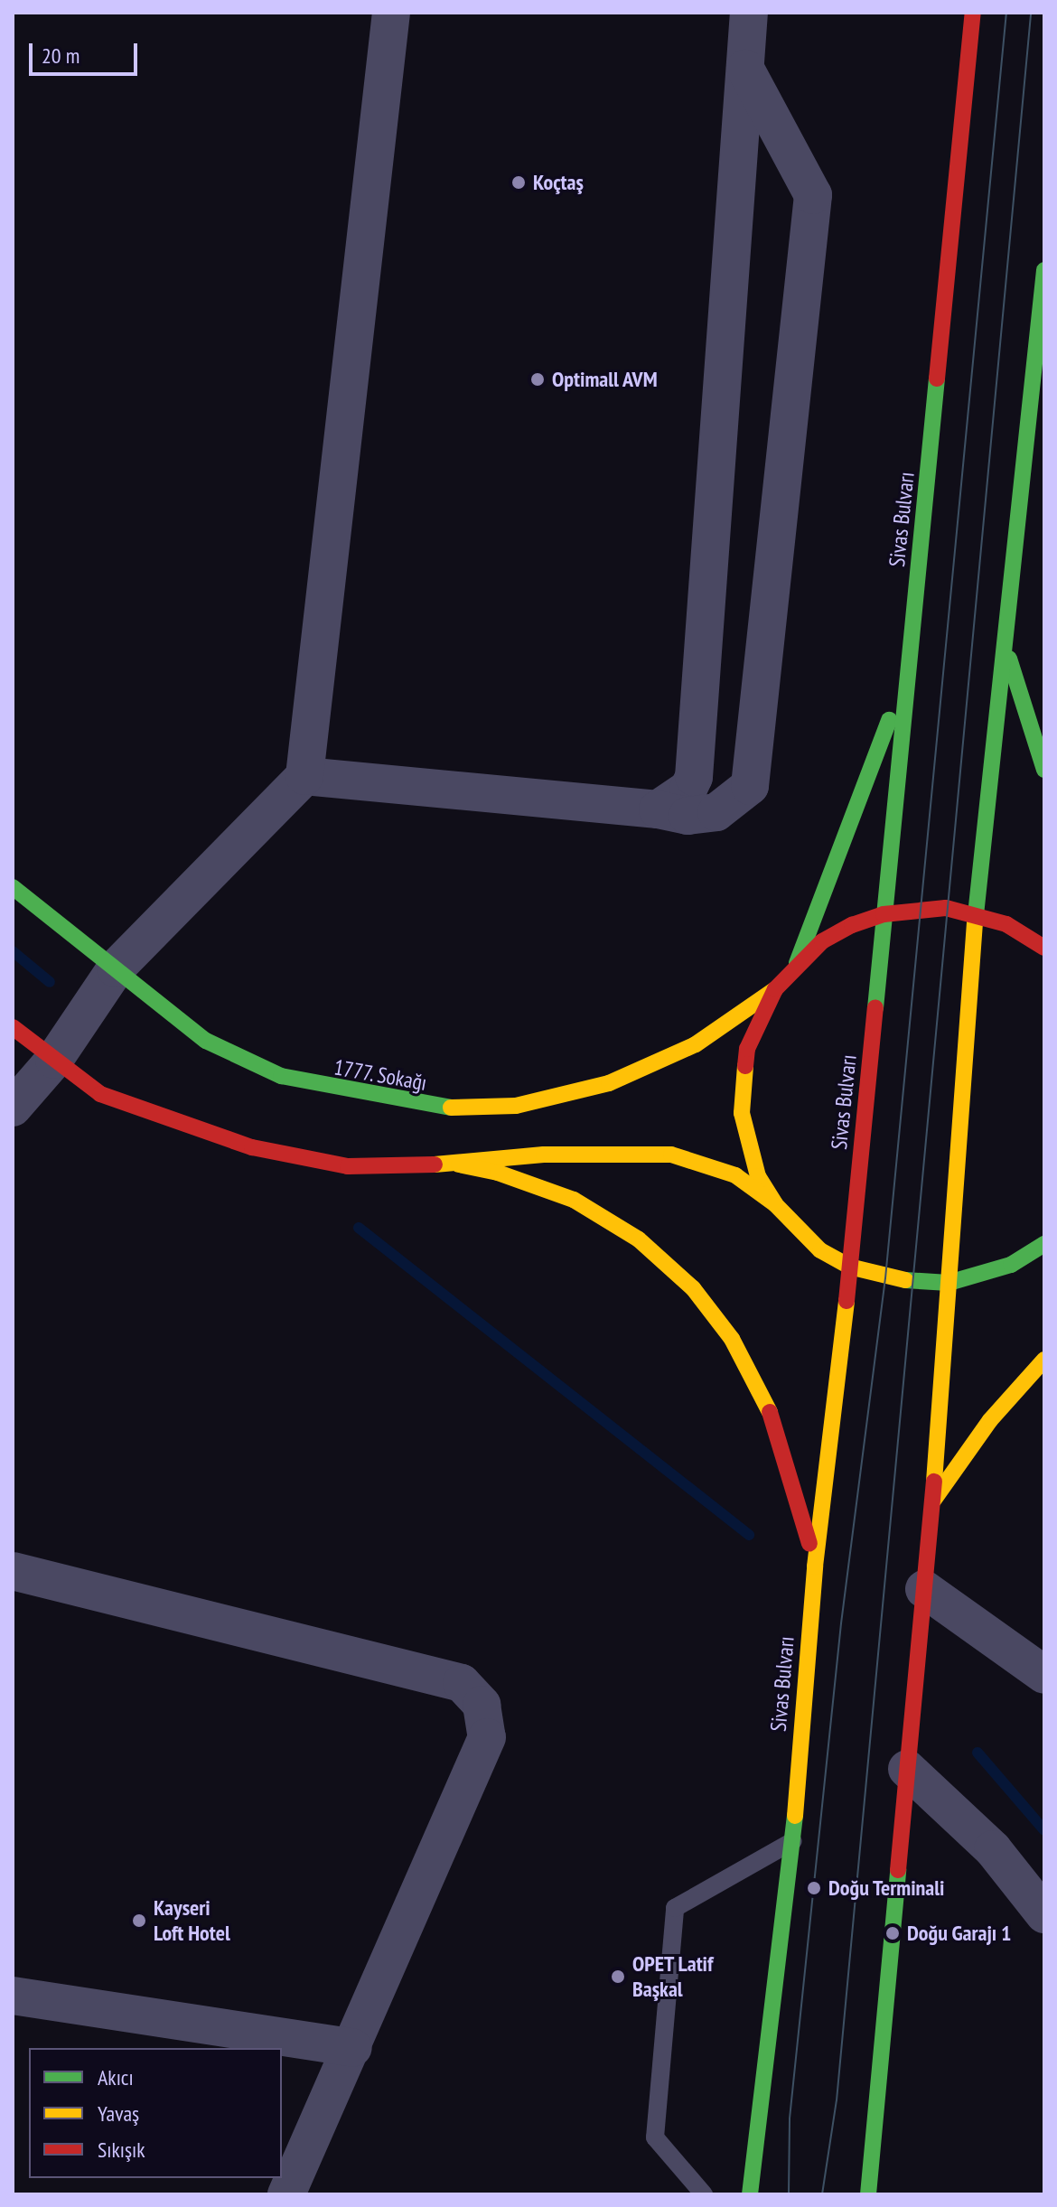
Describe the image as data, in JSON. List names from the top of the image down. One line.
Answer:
{"streets":{"main road":["Sivas Bulvarı","1777. Sokağı"]},"places":["Koçtaş","Optimall AVM","Doğu Terminali","Kayseri Loft Hotel","Doğu Garajı 1","OPET Latif Başkal"],"legend":["Akıcı","Yavaş","Sıkışık"],"scale_bar":"20 m"}
